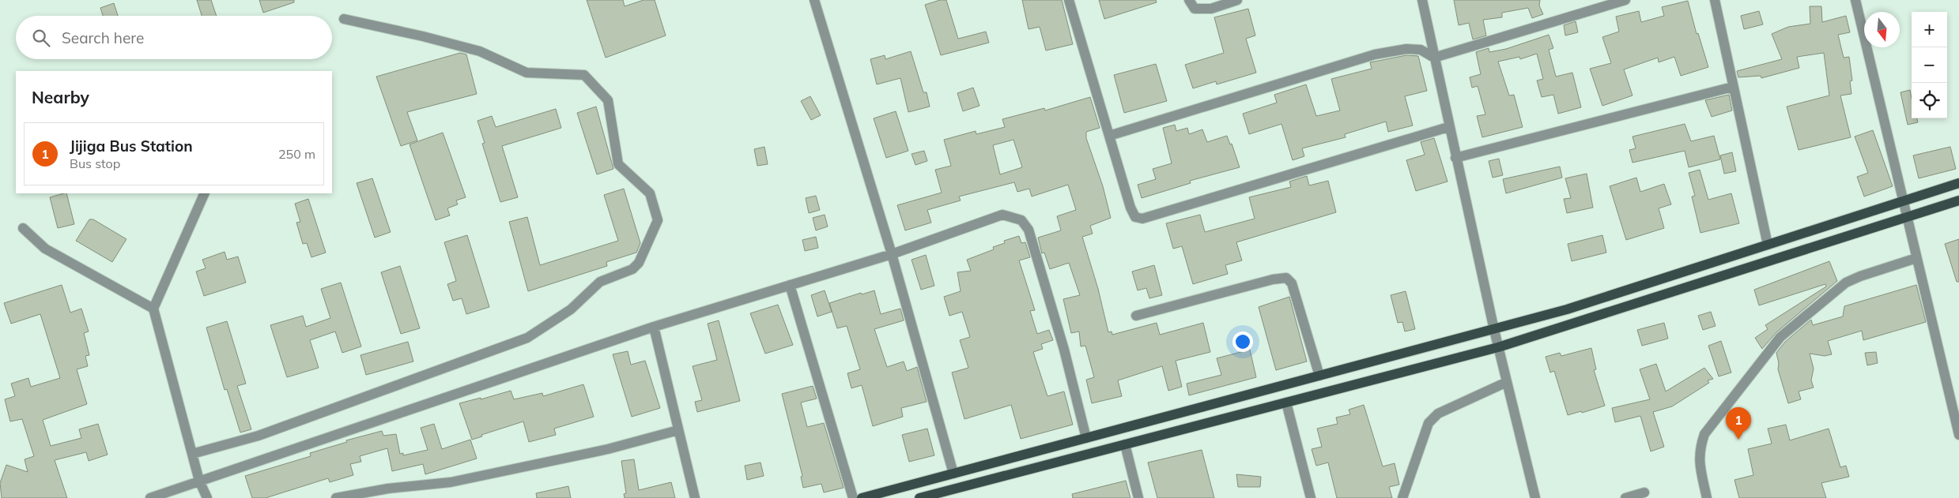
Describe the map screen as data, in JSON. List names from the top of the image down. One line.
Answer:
{"north":"bottom","page":{"map_buttons":["+","−"],"search":"Search here","heading":"Nearby","list":[{"mark":"1","name":"Jijiga Bus Station","note":"Bus stop","value":"250 m"}],"pins":"1"}}
